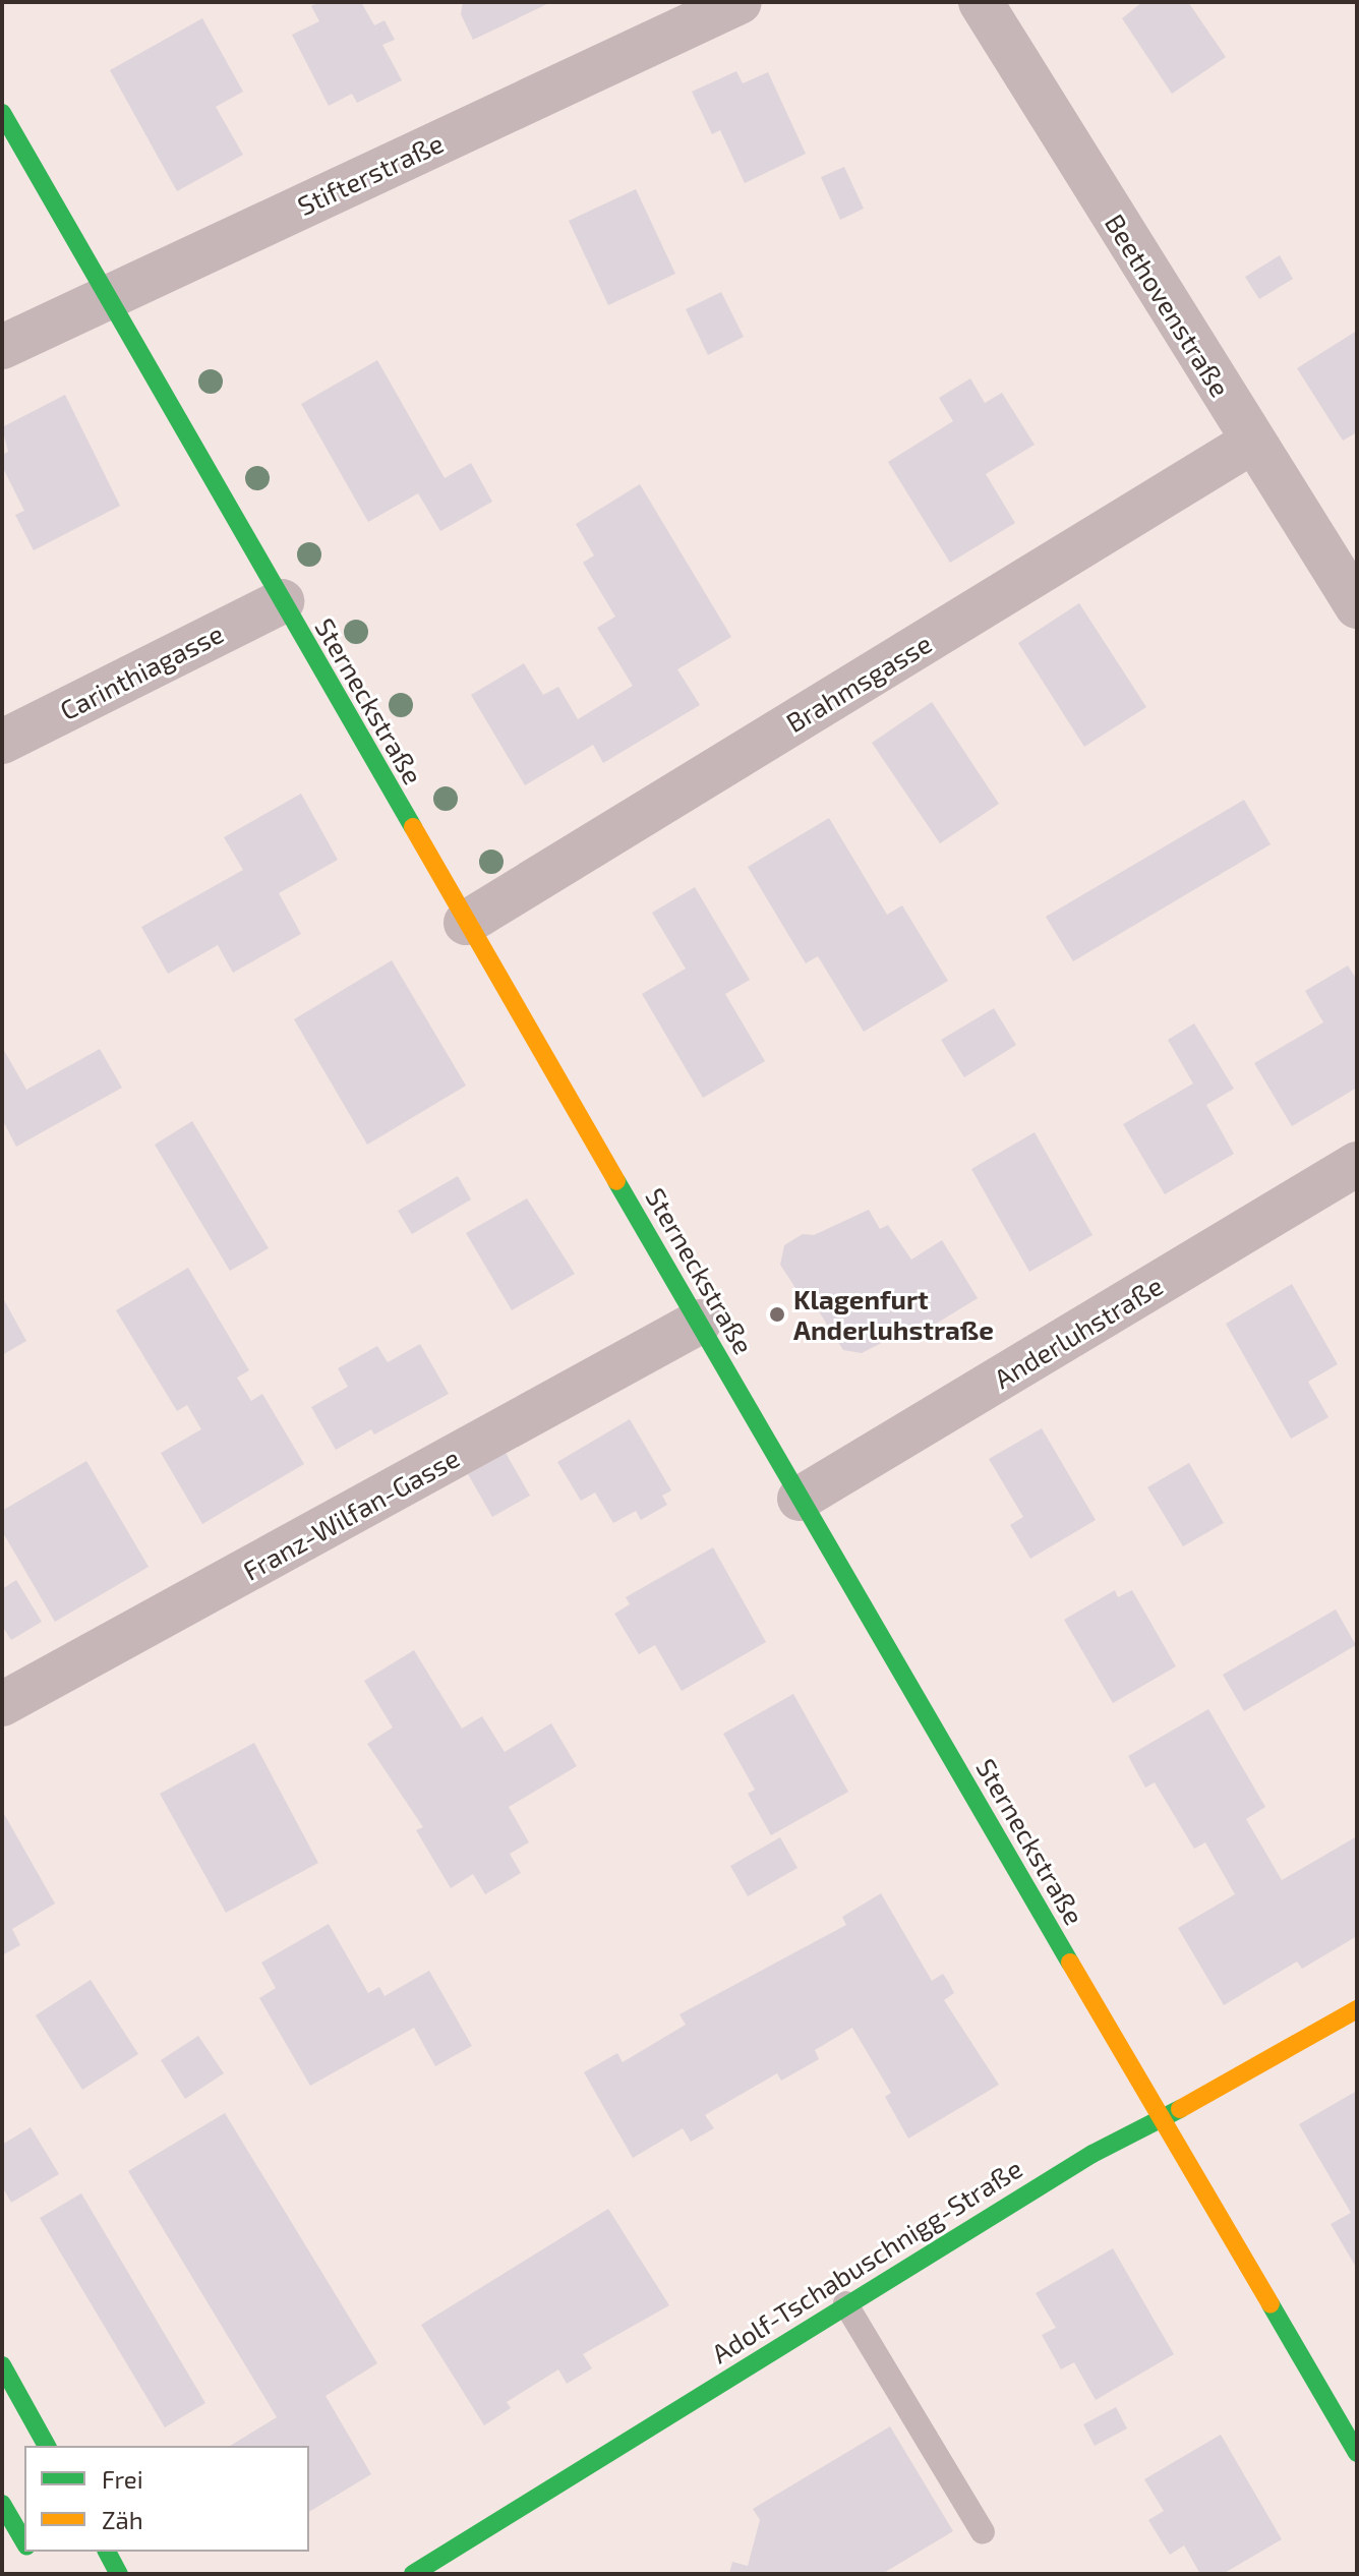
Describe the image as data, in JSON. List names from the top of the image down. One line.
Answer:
{"streets":{"street":["Stifterstraße","Beethovenstraße","Carinthiagasse","Brahmsgasse","Sterneckstraße","Anderluhstraße","Franz-Wilfan-Gasse","Adolf-Tschabuschnigg-Straße"]},"crossings":[["Stifterstraße","Sterneckstraße"],["Beethovenstraße","Brahmsgasse"],["Carinthiagasse","Sterneckstraße"],["Brahmsgasse","Sterneckstraße"],["Sterneckstraße","Anderluhstraße"],["Sterneckstraße","Franz-Wilfan-Gasse"],["Sterneckstraße","Adolf-Tschabuschnigg-Straße"]],"places":["Klagenfurt Anderluhstraße"],"legend":["Frei","Zäh"]}
